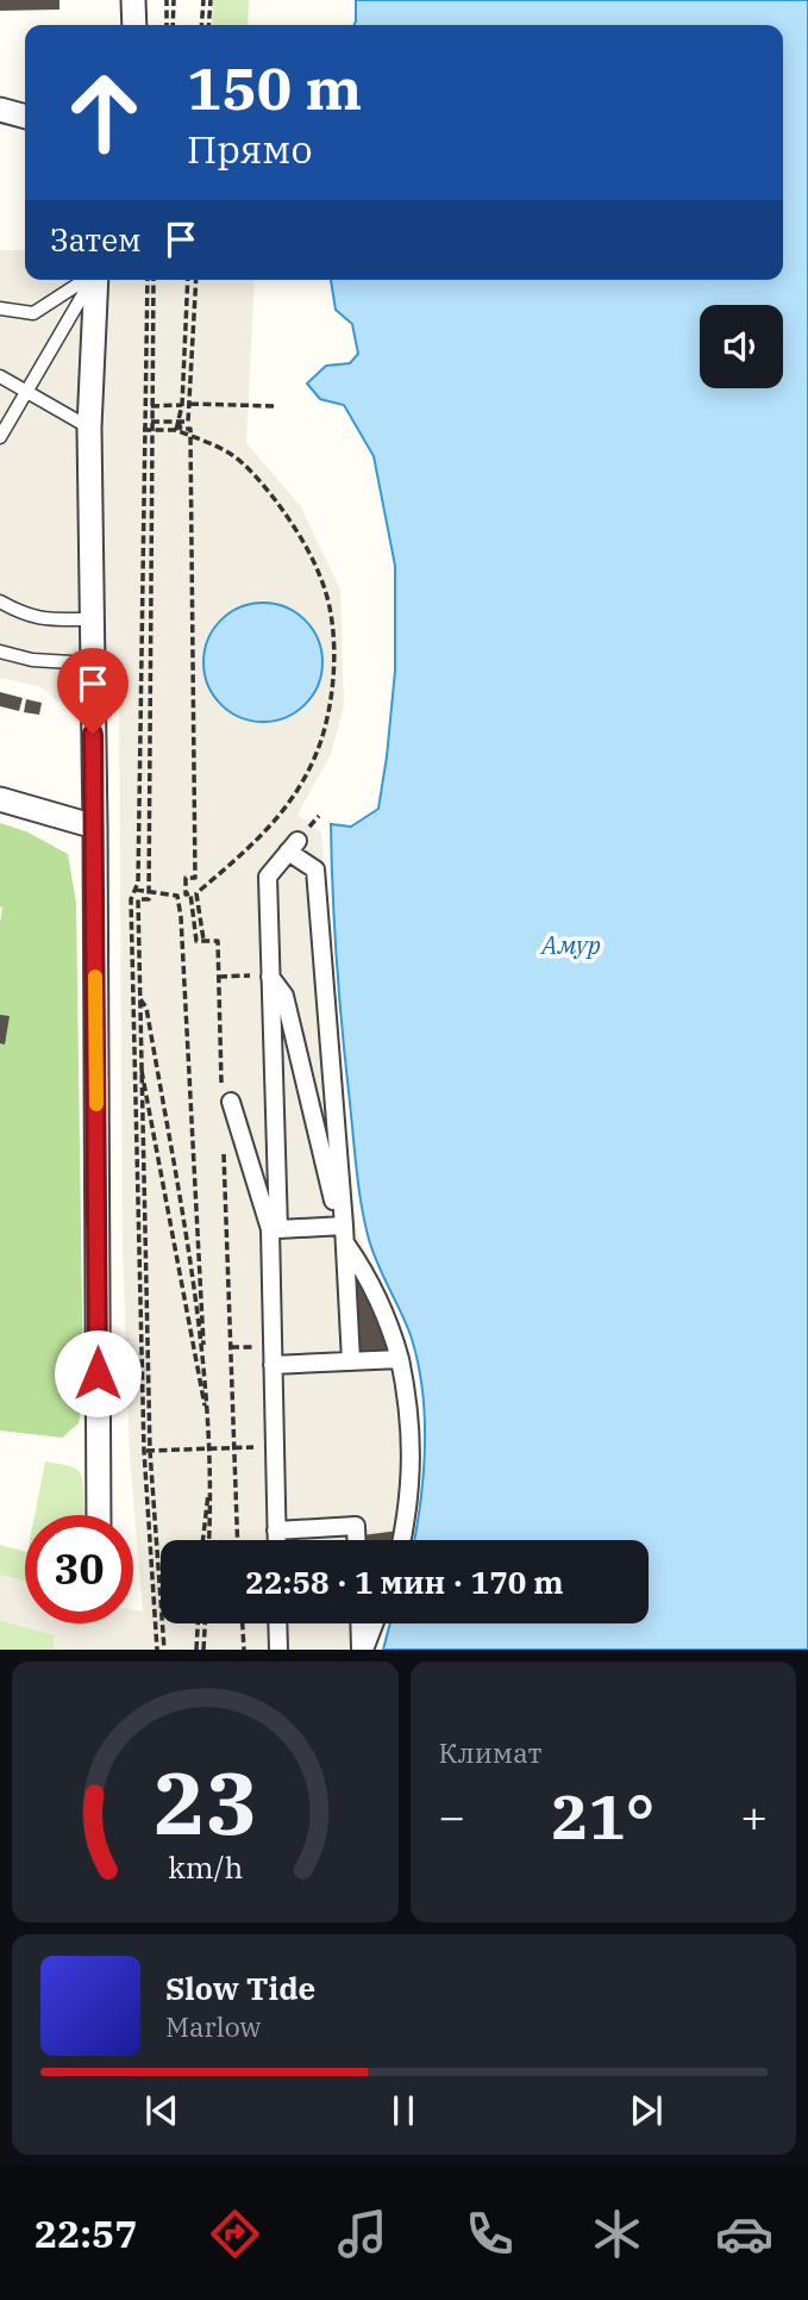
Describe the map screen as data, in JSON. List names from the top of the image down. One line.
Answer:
{"water":["Амур"],"page":{"turn":["150 m","Прямо"],"then":"Затем","limit":"30","trip":"22:58 · 1 мин · 170 m","tile":"Климат","heat":["−","21°","+"],"song":["Slow Tide","Marlow"],"tabs":"22:57","gauge":["23","km/h"]}}
